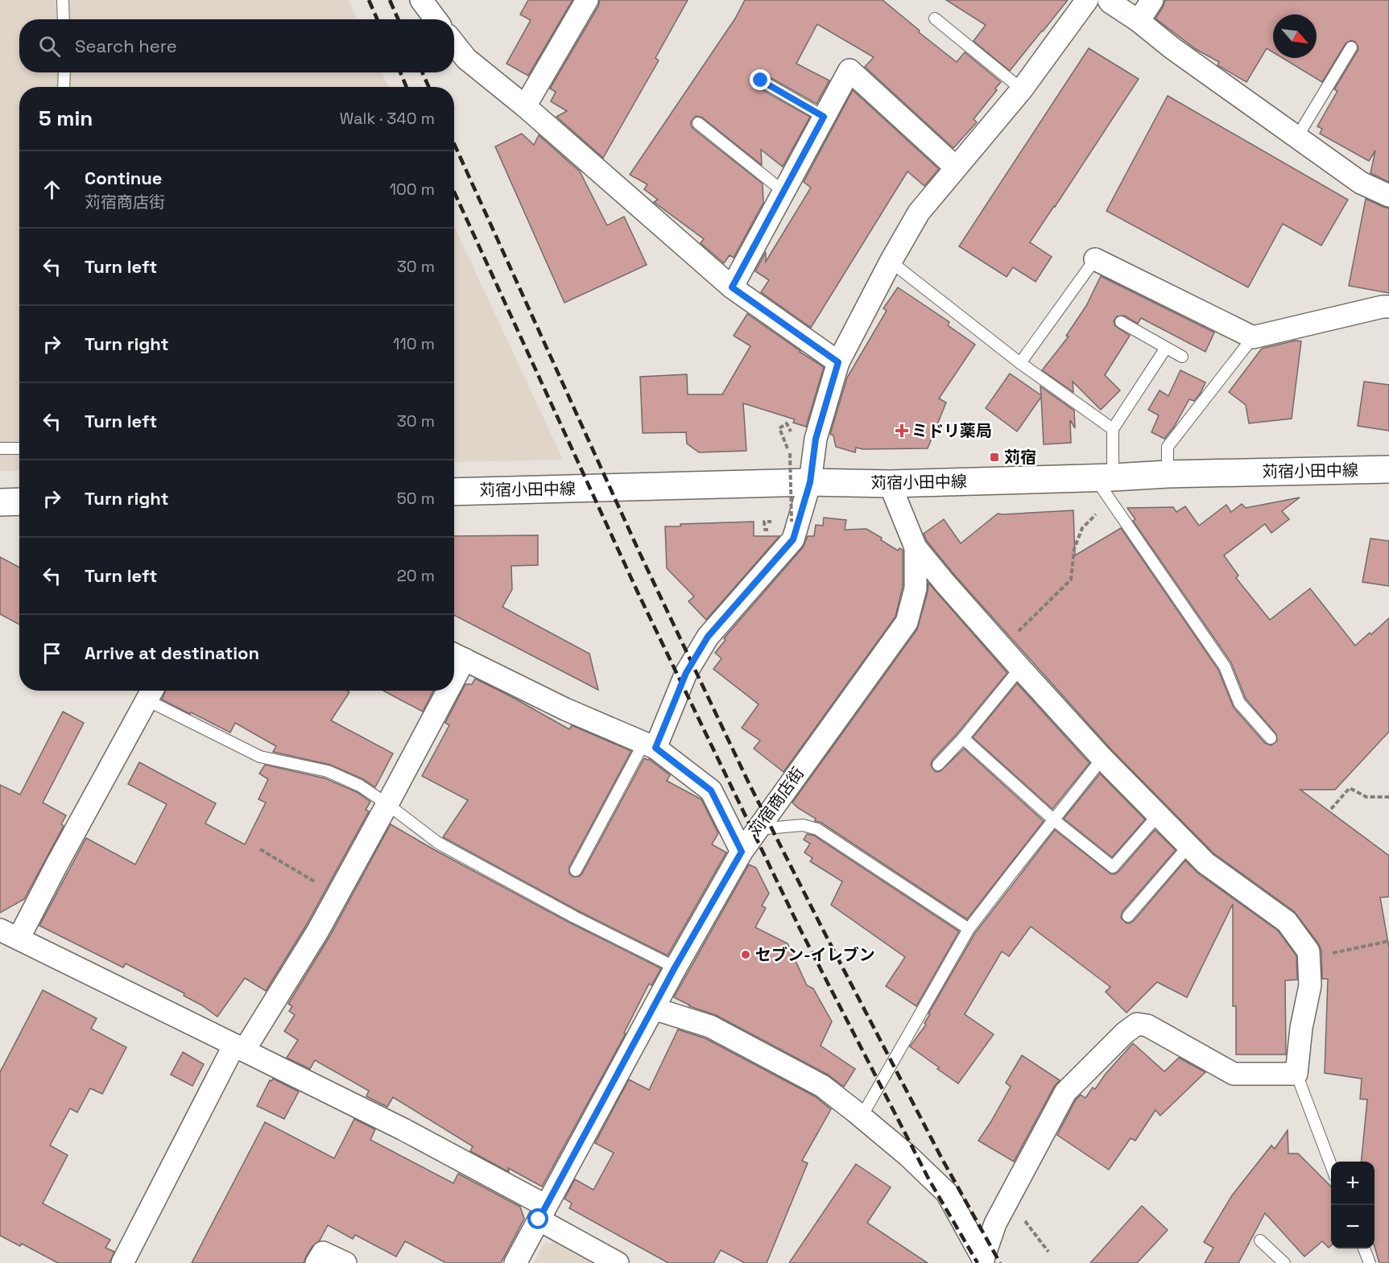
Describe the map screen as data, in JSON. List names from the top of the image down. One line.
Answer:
{"streets":{"street":["苅宿小田中線","苅宿商店街"]},"places":{"health":["ミドリ薬局"],"transit":["苅宿"],"other":["セブン-イレブン"]},"north":"bottom right","page":{"search":"Search here","heading":["5 min","Walk · 340 m"],"list":[["Continue","苅宿商店街","100 m"],["Turn left","30 m"],["Turn right","110 m"],["Turn left","30 m"],["Turn right","50 m"],["Turn left","20 m"],"Arrive at destination"],"map_buttons":["+","−"]}}
